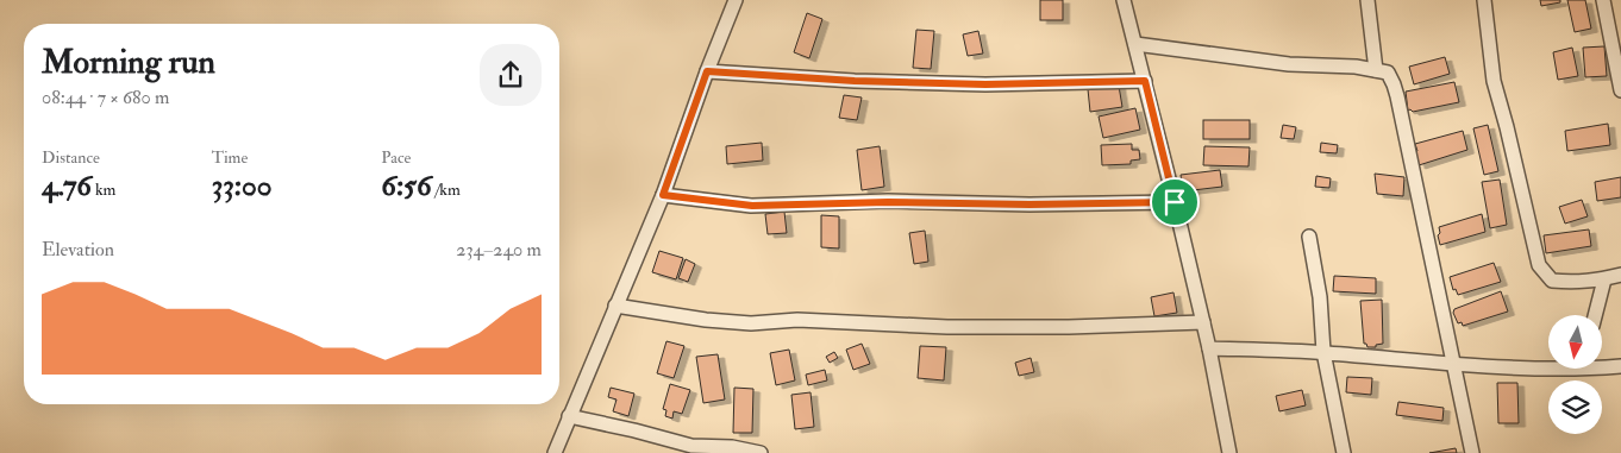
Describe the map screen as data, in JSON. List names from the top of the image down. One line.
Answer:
{"north":"bottom","page":{"heading":["Morning run","08:44 · 7 × 680 m"],"stats":[["Distance","4.76 km"],["Time","33:00"],["Pace","6:56 /km"]],"chart":["Elevation","234–240 m"]}}
